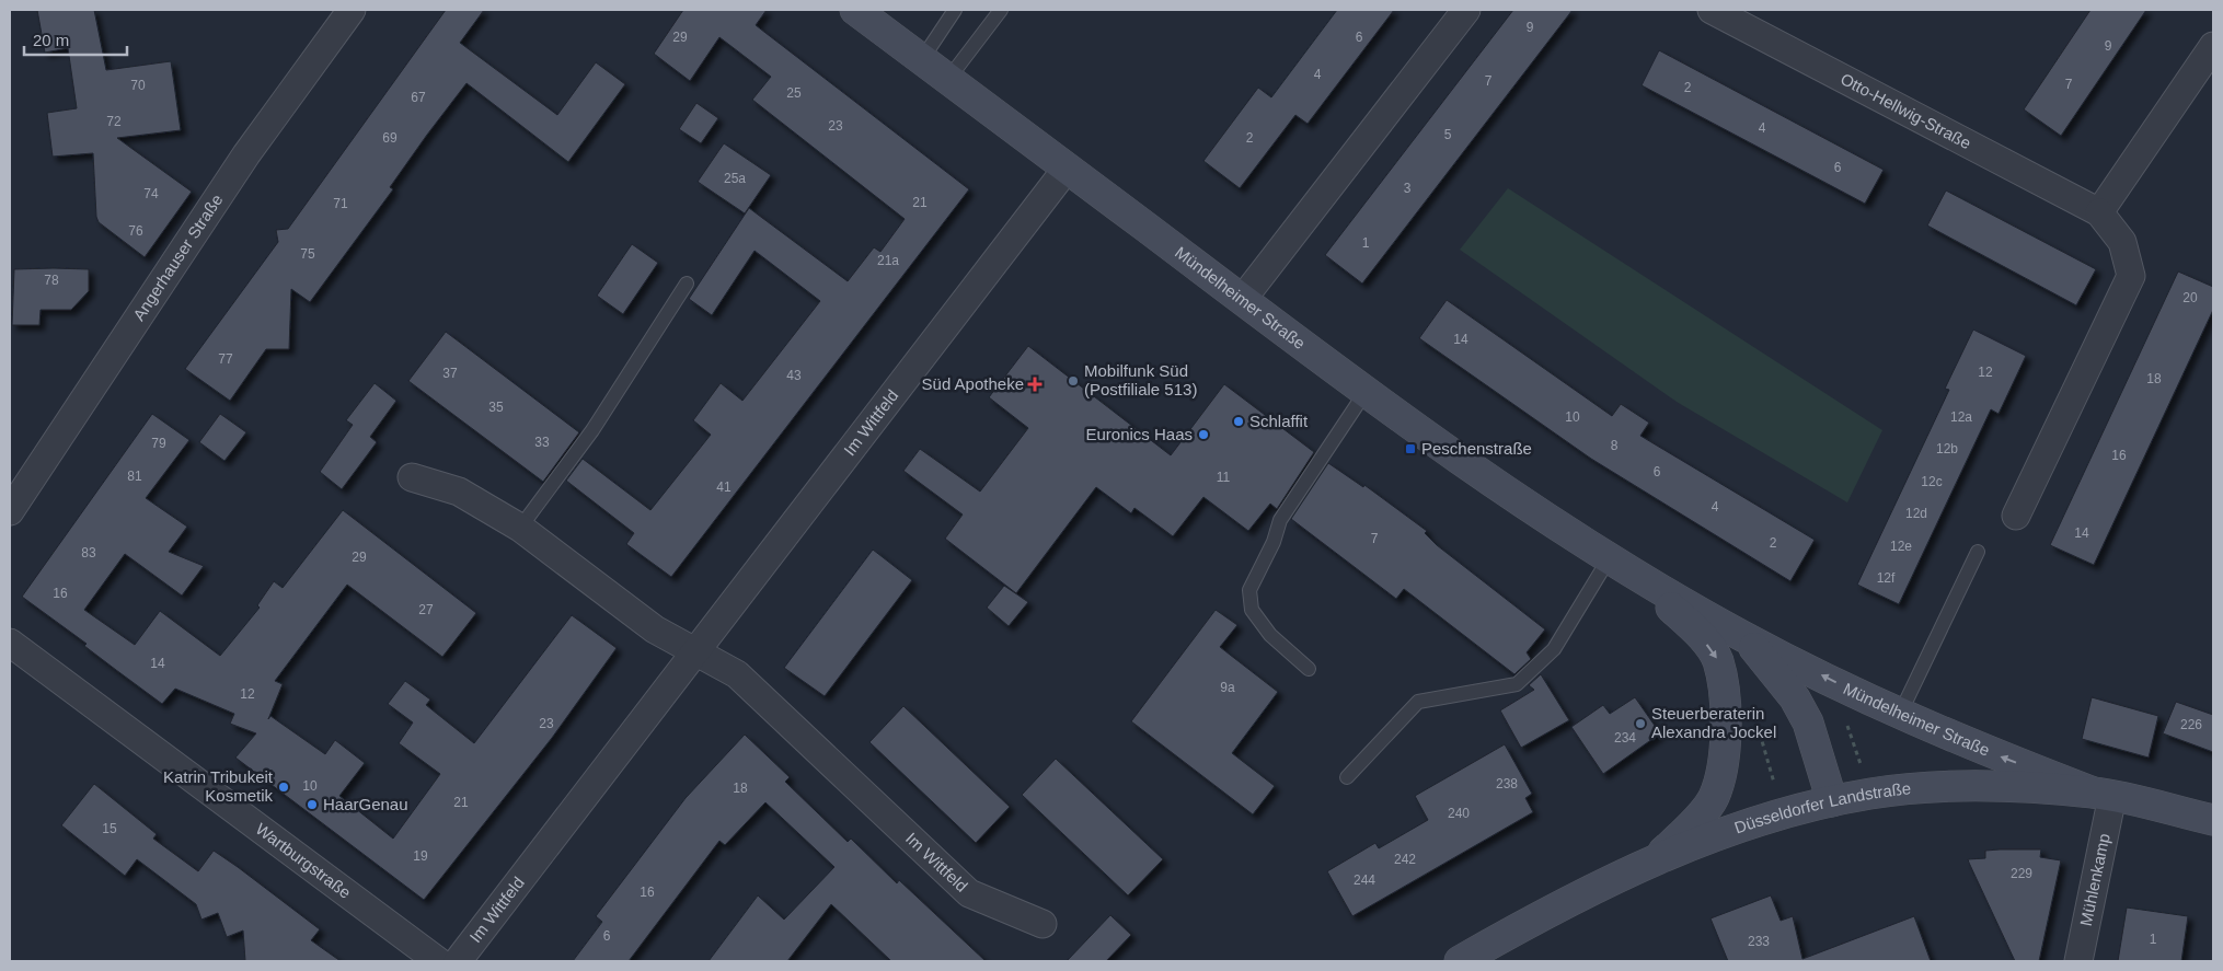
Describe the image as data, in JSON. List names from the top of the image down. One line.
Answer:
{"streets":{"main road":["Mündelheimer Straße","Düsseldorfer Landstraße"],"street":["Otto-Hellwig-Straße","Angerhauser Straße","Im Wittfeld","Wartburgstraße","Mühlenkamp"]},"crossings":[["Mündelheimer Straße","Im Wittfeld"],["Mündelheimer Straße","Düsseldorfer Landstraße"],["Mündelheimer Straße","Mühlenkamp"],["Düsseldorfer Landstraße","Mühlenkamp"]],"places":{"other":["Mobilfunk Süd (Postfiliale 513)","Schlaffit","Euronics Haas","Steuerberaterin Alexandra Jockel","Katrin Tribukeit Kosmetik","HaarGenau"],"health":["Süd Apotheke"],"transit":["Peschenstraße"]},"house_numbers":["9","29","6","9","4","7","7","70","2","25","67","72","23","4","5","69","2","6","25a","3","74","21","71","76","1","75","21a","78","20","14","77","12","37","43","18","35","10","12a","33","79","8","12b","16","6","81","11","12c","41","4","12d","14","7","2","12e","83","29","12f","16","27","14","9a","12","23","226","234","238","10","18","21","240","15","19","242","229","244","16","6","1","233"],"scale_bar":"20 m"}
